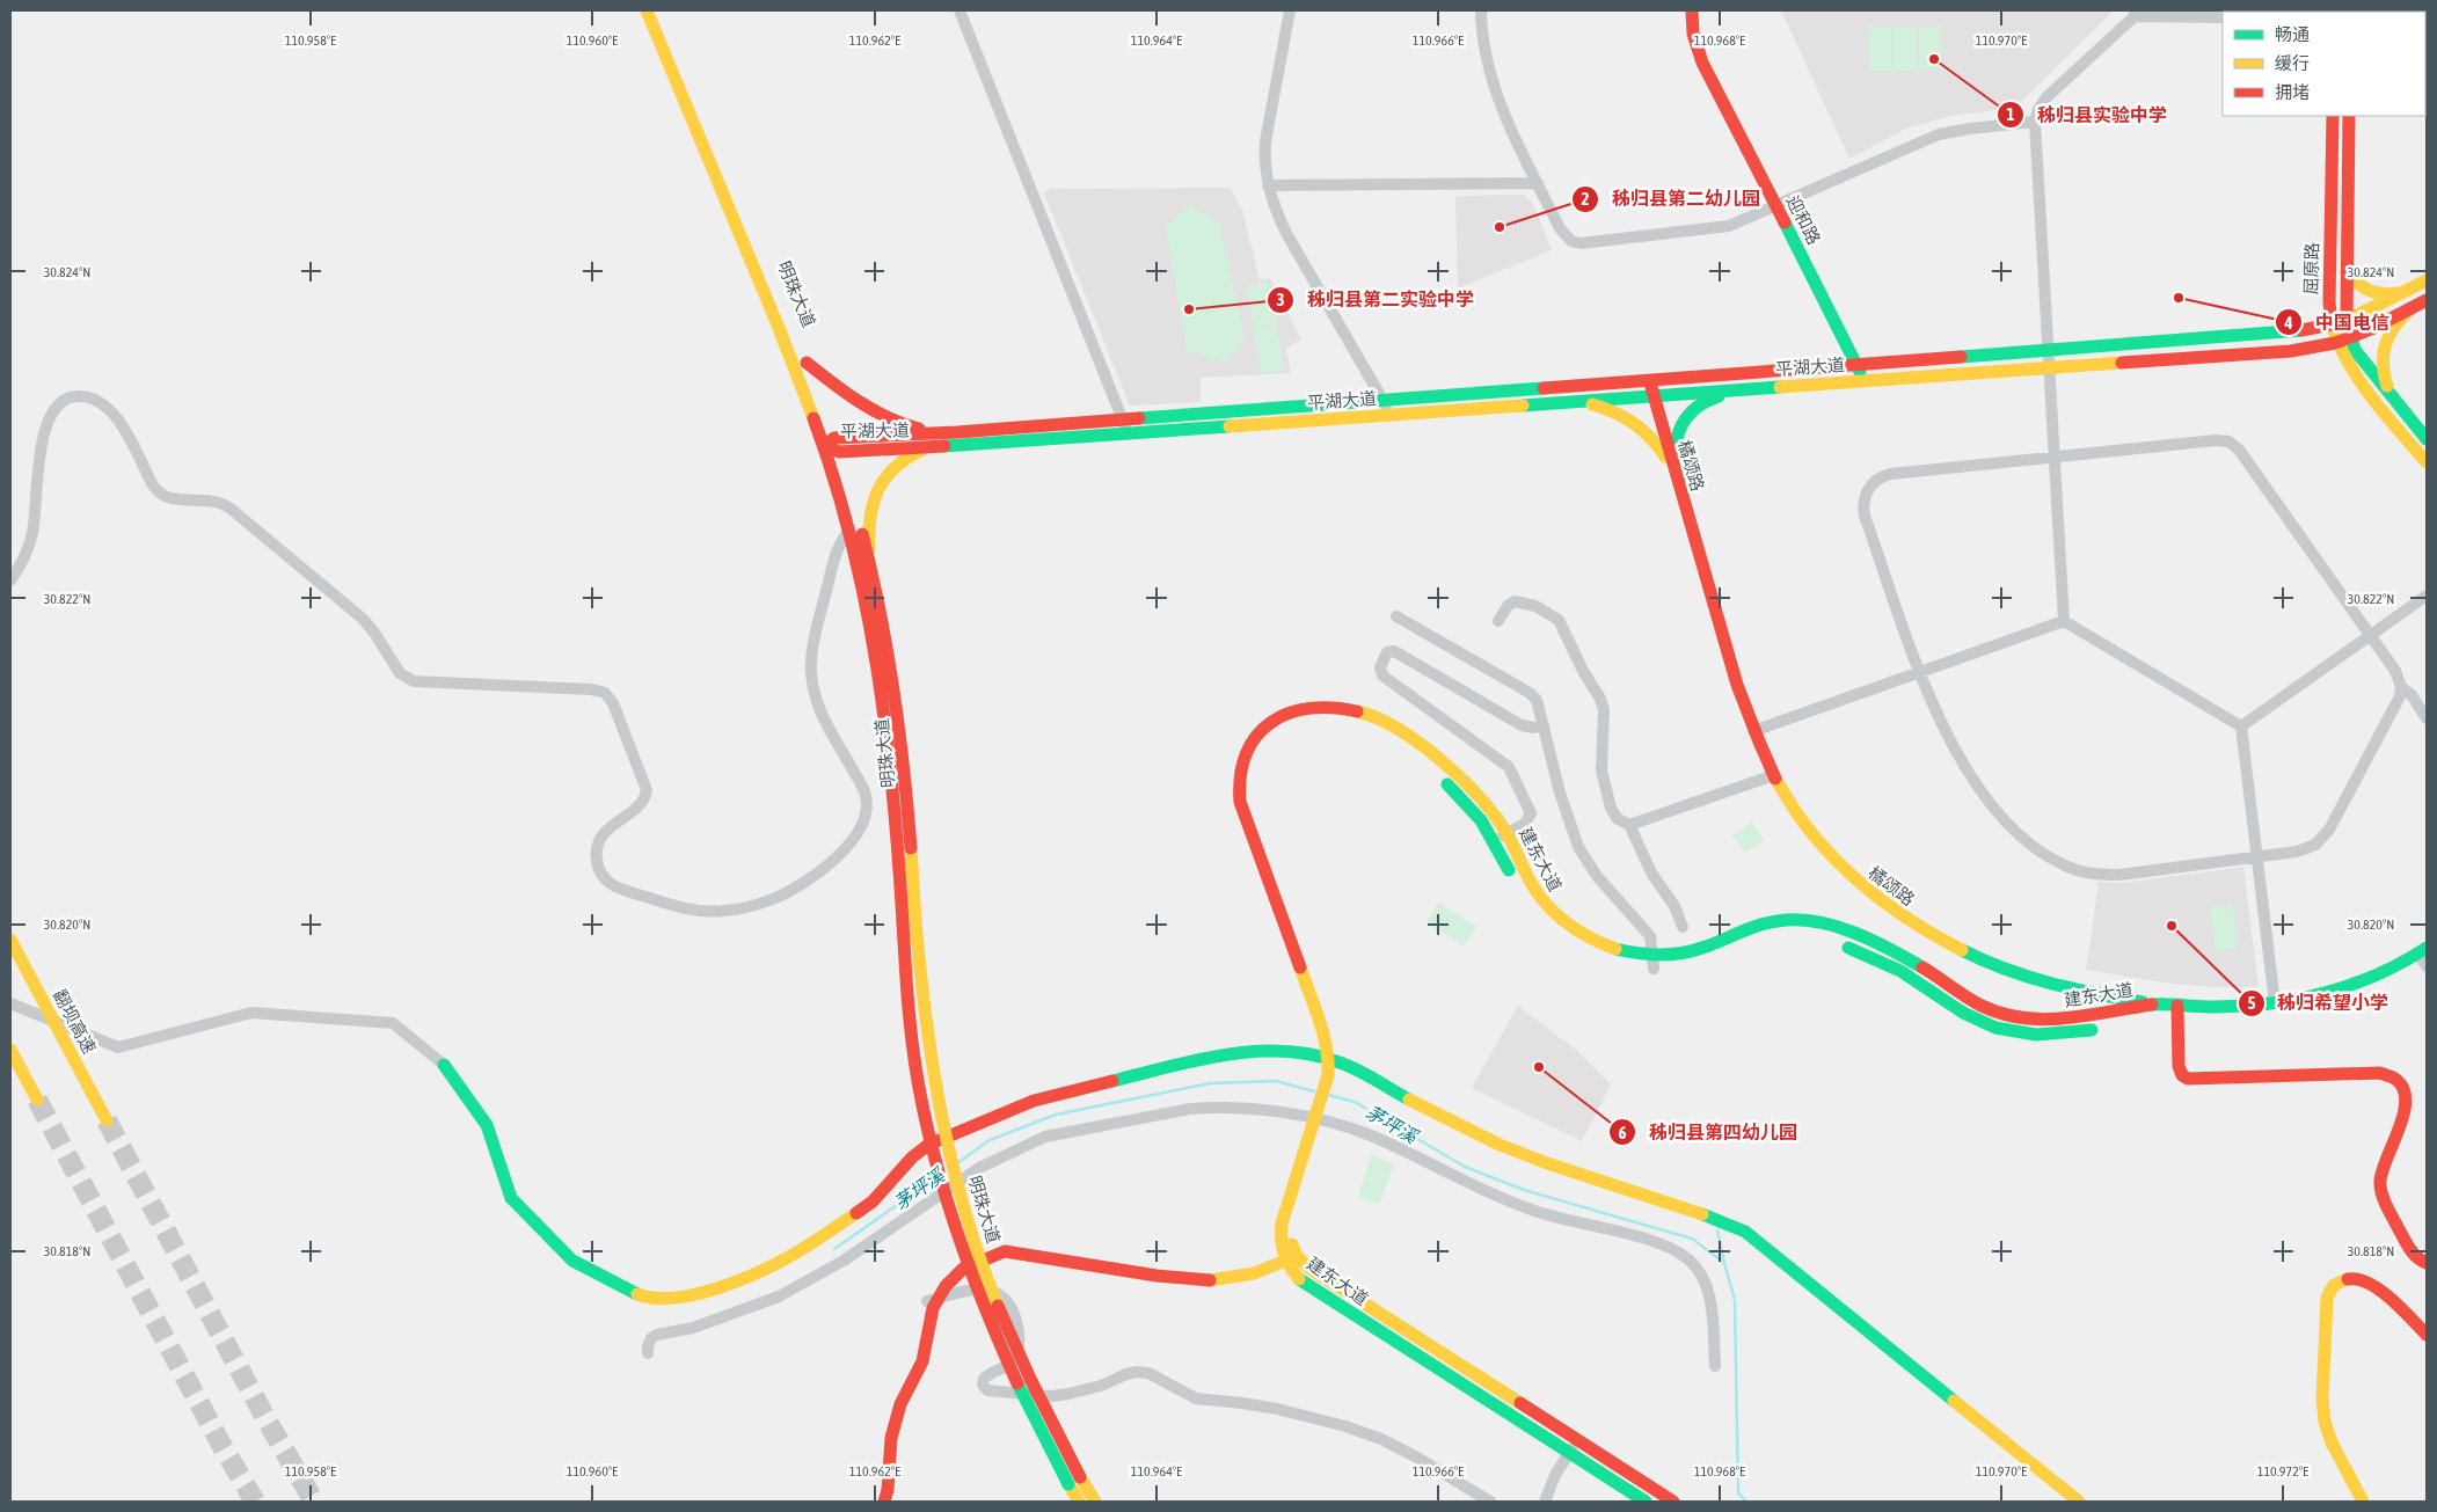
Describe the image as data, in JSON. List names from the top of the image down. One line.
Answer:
{"streets":{"main road":["迎和路","屈原路","明珠大道","平湖大道","橘颂路","建东大道","翻坝高速"]},"crossings":[["迎和路","平湖大道"],["屈原路","平湖大道"],["明珠大道","平湖大道"],["平湖大道","橘颂路"],["橘颂路","建东大道"]],"water":["茅坪溪"],"places":["秭归县实验中学","秭归县第二幼儿园","中国电信","秭归县第二实验中学","秭归希望小学","秭归县第四幼儿园"],"legend":["畅通","缓行","拥堵"],"coordinates":["110.958°E","110.960°E","110.962°E","110.964°E","110.966°E","110.968°E","110.970°E","30.824°N","30.822°N","30.820°N","30.818°N","110.972°E"]}
